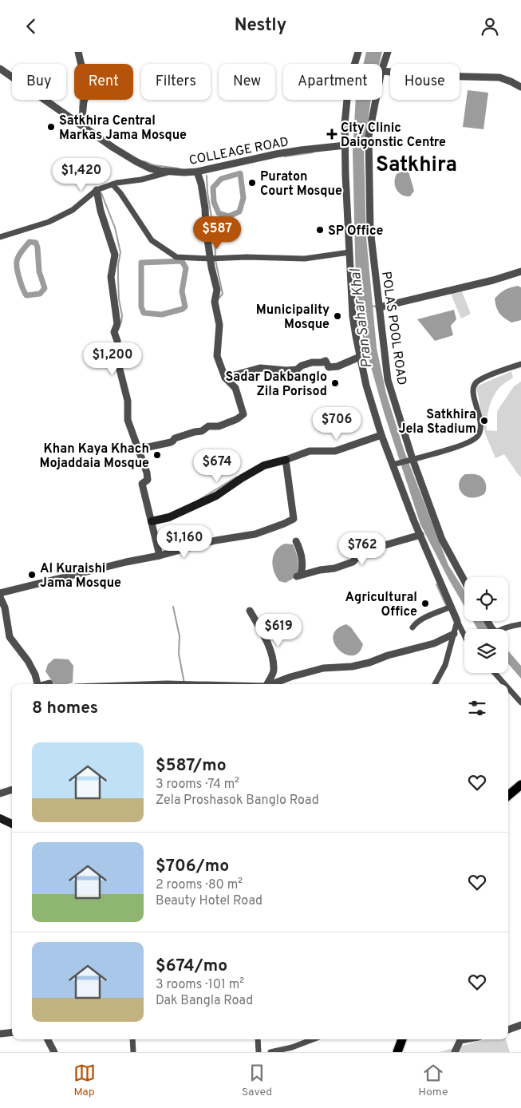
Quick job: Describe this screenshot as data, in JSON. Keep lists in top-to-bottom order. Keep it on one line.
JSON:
{"streets":{"street":["COLLEAGE ROAD","POLAS POOL ROAD"]},"districts":["Satkhira"],"water":["Pran Sahar Khal"],"places":{"other":["Satkhira Central Markas Jama Mosque","Puraton Court Mosque","SP Office","Municipality Mosque","Sadar Dakbanglo Zila Porisod","Satkhira Jela Stadium","Khan Kaya Khach Mojaddaia Mosque","Al Kuraishi Jama Mosque","Agricultural Office"],"health":["City Clinic Daigonstic Centre"]},"page":{"header":"Nestly","chip":["Buy","Rent","Filters","New","Apartment","House"],"price":["$1,420","$587","$1,200","$706","$674","$1,160","$762","$619"],"heading":"8 homes","list":[{"name":"$587/mo","note":"3 rooms · 74 m² · Zela Proshasok Banglo Road"},{"name":"$706/mo","note":"2 rooms · 80 m² · Beauty Hotel Road"},{"name":"$674/mo","note":"3 rooms · 101 m² · Dak Bangla Road"}],"tabs":["Map","Saved","Home"]}}
